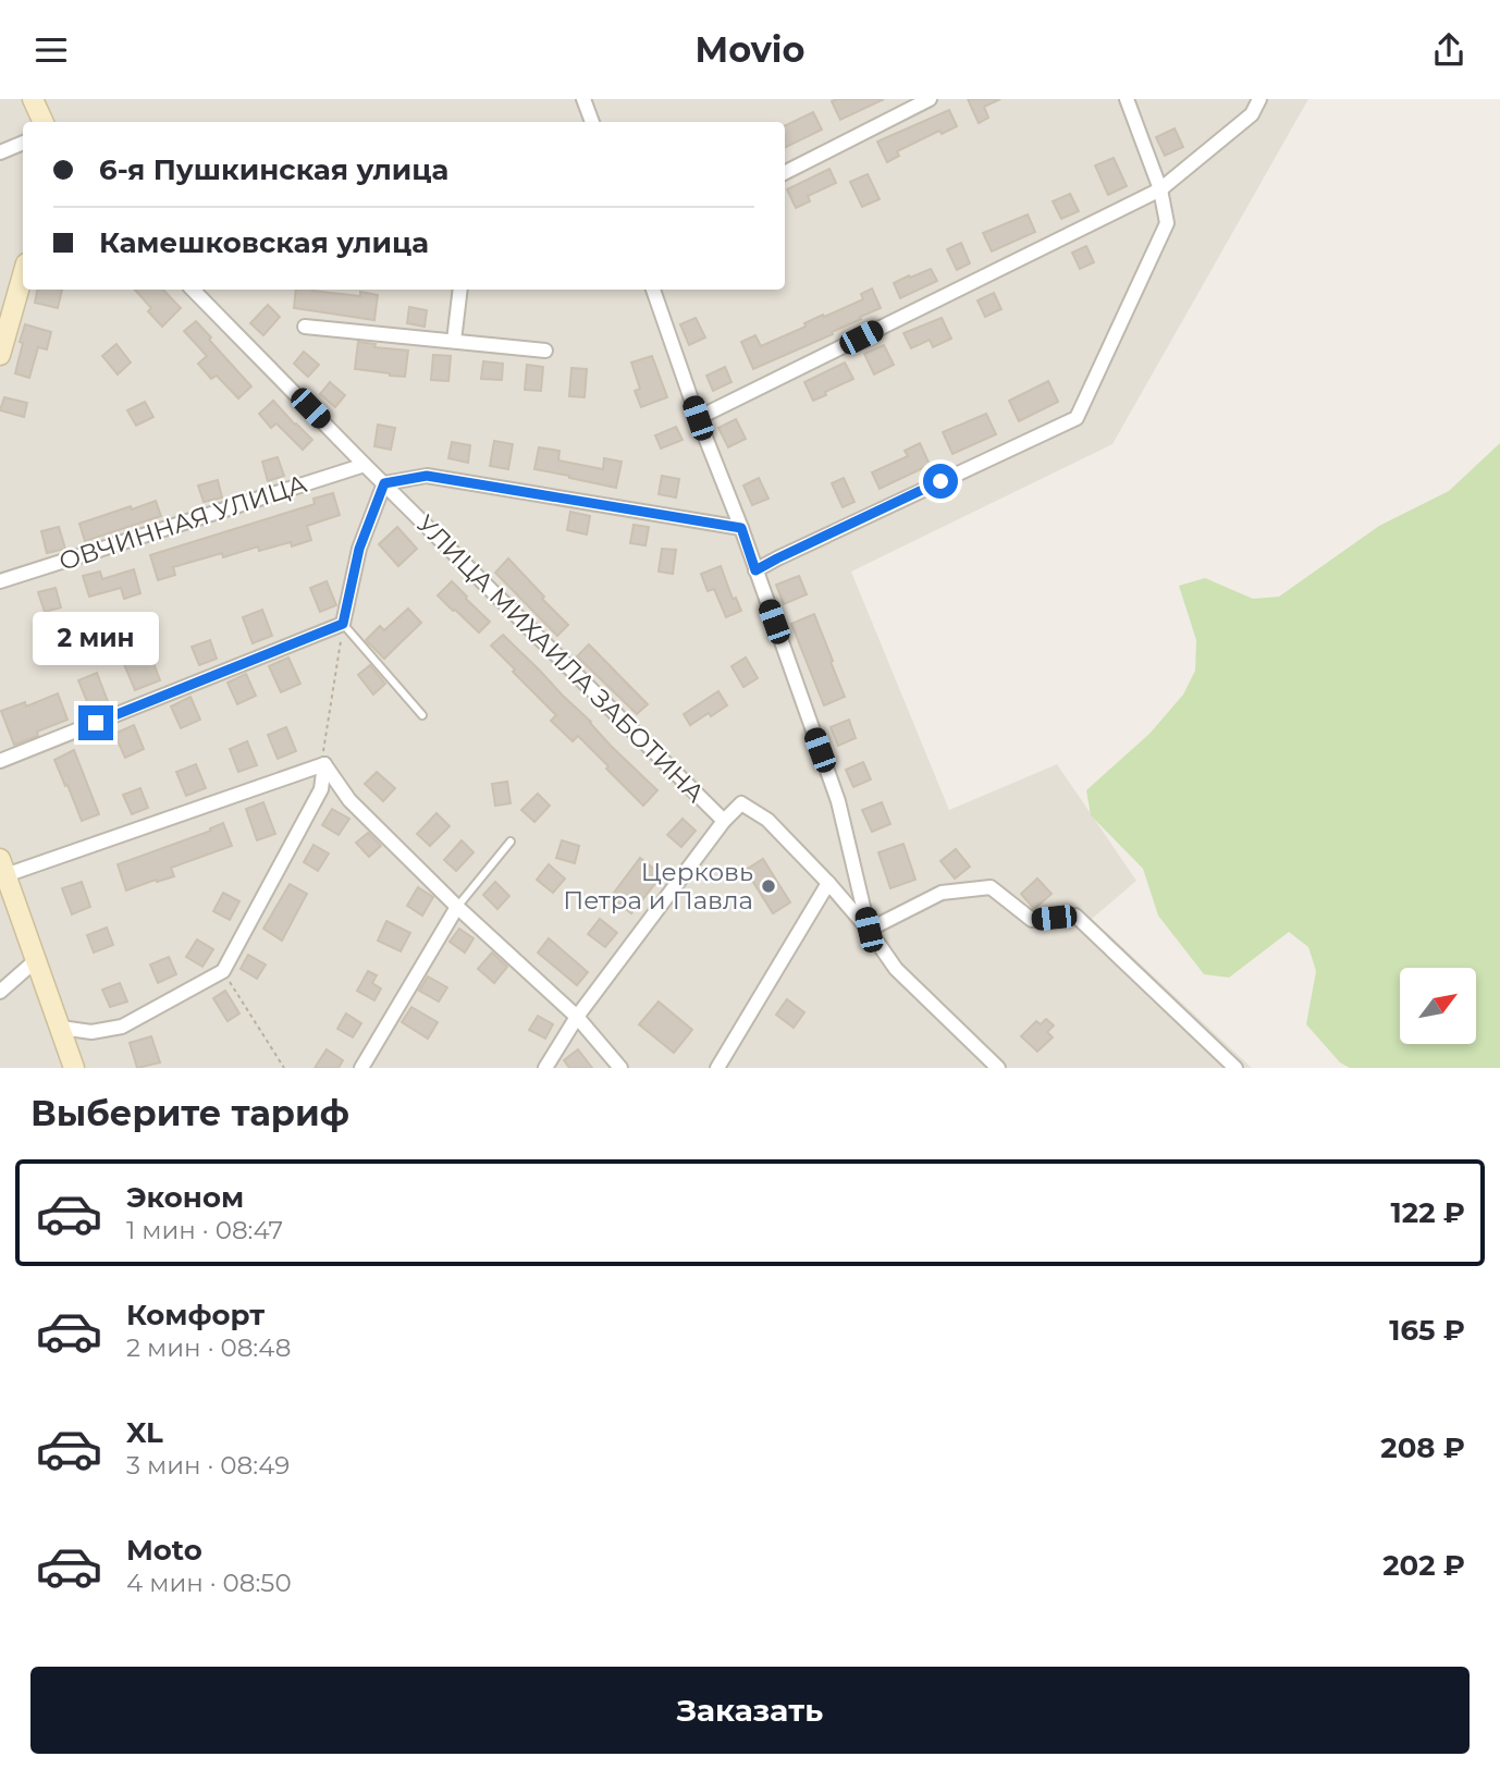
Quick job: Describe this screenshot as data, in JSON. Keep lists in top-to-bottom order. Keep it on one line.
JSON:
{"streets":{"street":["ОВЧИННАЯ УЛИЦА","УЛИЦА МИХАИЛА ЗАБОТИНА"]},"crossings":[["ОВЧИННАЯ УЛИЦА","УЛИЦА МИХАИЛА ЗАБОТИНА"]],"places":["Церковь Петра и Павла"],"north":"top right","page":{"header":"Movio","banner":["6-я Пушкинская улица","Камешковская улица"],"bubble":"2 мин","heading":"Выберите тариф","list":[{"name":"Эконом","note":"1 мин · 08:47","value":"122 ₽"},{"name":"Комфорт","note":"2 мин · 08:48","value":"165 ₽"},{"name":"XL","note":"3 мин · 08:49","value":"208 ₽"},{"name":"Moto","note":"4 мин · 08:50","value":"202 ₽"}],"buttons":"Заказать"}}
